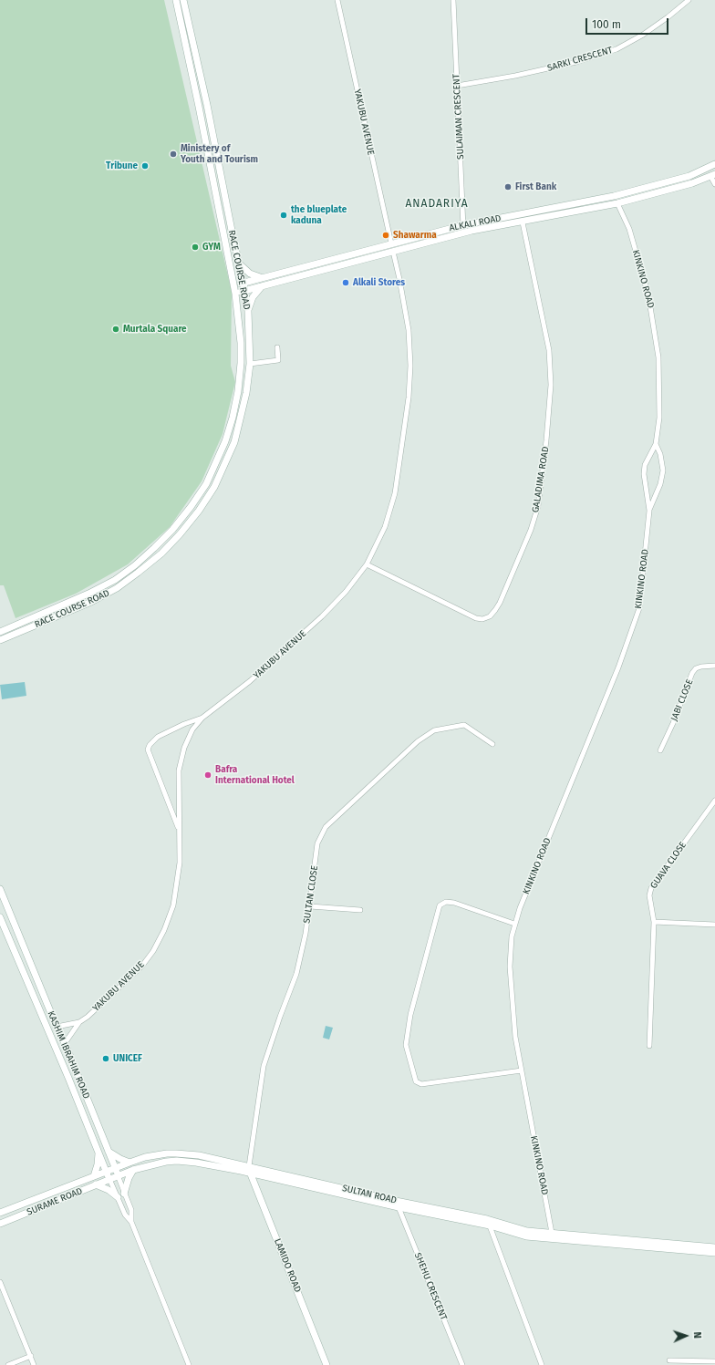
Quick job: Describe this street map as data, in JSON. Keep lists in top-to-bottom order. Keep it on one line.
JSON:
{"streets":{"main road":["ALKALI ROAD","RACE COURSE ROAD","KASHIM IBRAHIM ROAD","SULTAN ROAD","SURAME ROAD","LAMIDO ROAD"],"street":["SARKI CRESCENT","SULAIMAN CRESCENT","YAKUBU AVENUE","KINKINO ROAD","GALADIMA ROAD","JABI CLOSE","GUAVA CLOSE","SULTAN CLOSE","SHEHU CRESCENT"]},"crossings":[["SARKI CRESCENT","SULAIMAN CRESCENT"],["SULAIMAN CRESCENT","ALKALI ROAD"],["YAKUBU AVENUE","ALKALI ROAD"],["YAKUBU AVENUE","GALADIMA ROAD"],["YAKUBU AVENUE","KASHIM IBRAHIM ROAD"],["ALKALI ROAD","RACE COURSE ROAD"],["ALKALI ROAD","KINKINO ROAD"],["ALKALI ROAD","GALADIMA ROAD"],["KINKINO ROAD","SULTAN ROAD"],["SULTAN CLOSE","SULTAN ROAD"],["SULTAN CLOSE","LAMIDO ROAD"],["KASHIM IBRAHIM ROAD","SULTAN ROAD"],["KASHIM IBRAHIM ROAD","SURAME ROAD"],["SULTAN ROAD","SURAME ROAD"],["SULTAN ROAD","LAMIDO ROAD"],["SULTAN ROAD","SHEHU CRESCENT"]],"districts":["ANADARIYA"],"places":["Ministery of Youth and Tourism","Tribune","First Bank","the blueplate kaduna","Shawarma","GYM","Alkali Stores","Murtala Square","Bafra International Hotel","UNICEF"],"scale_bar":"100 m","north":"right"}
